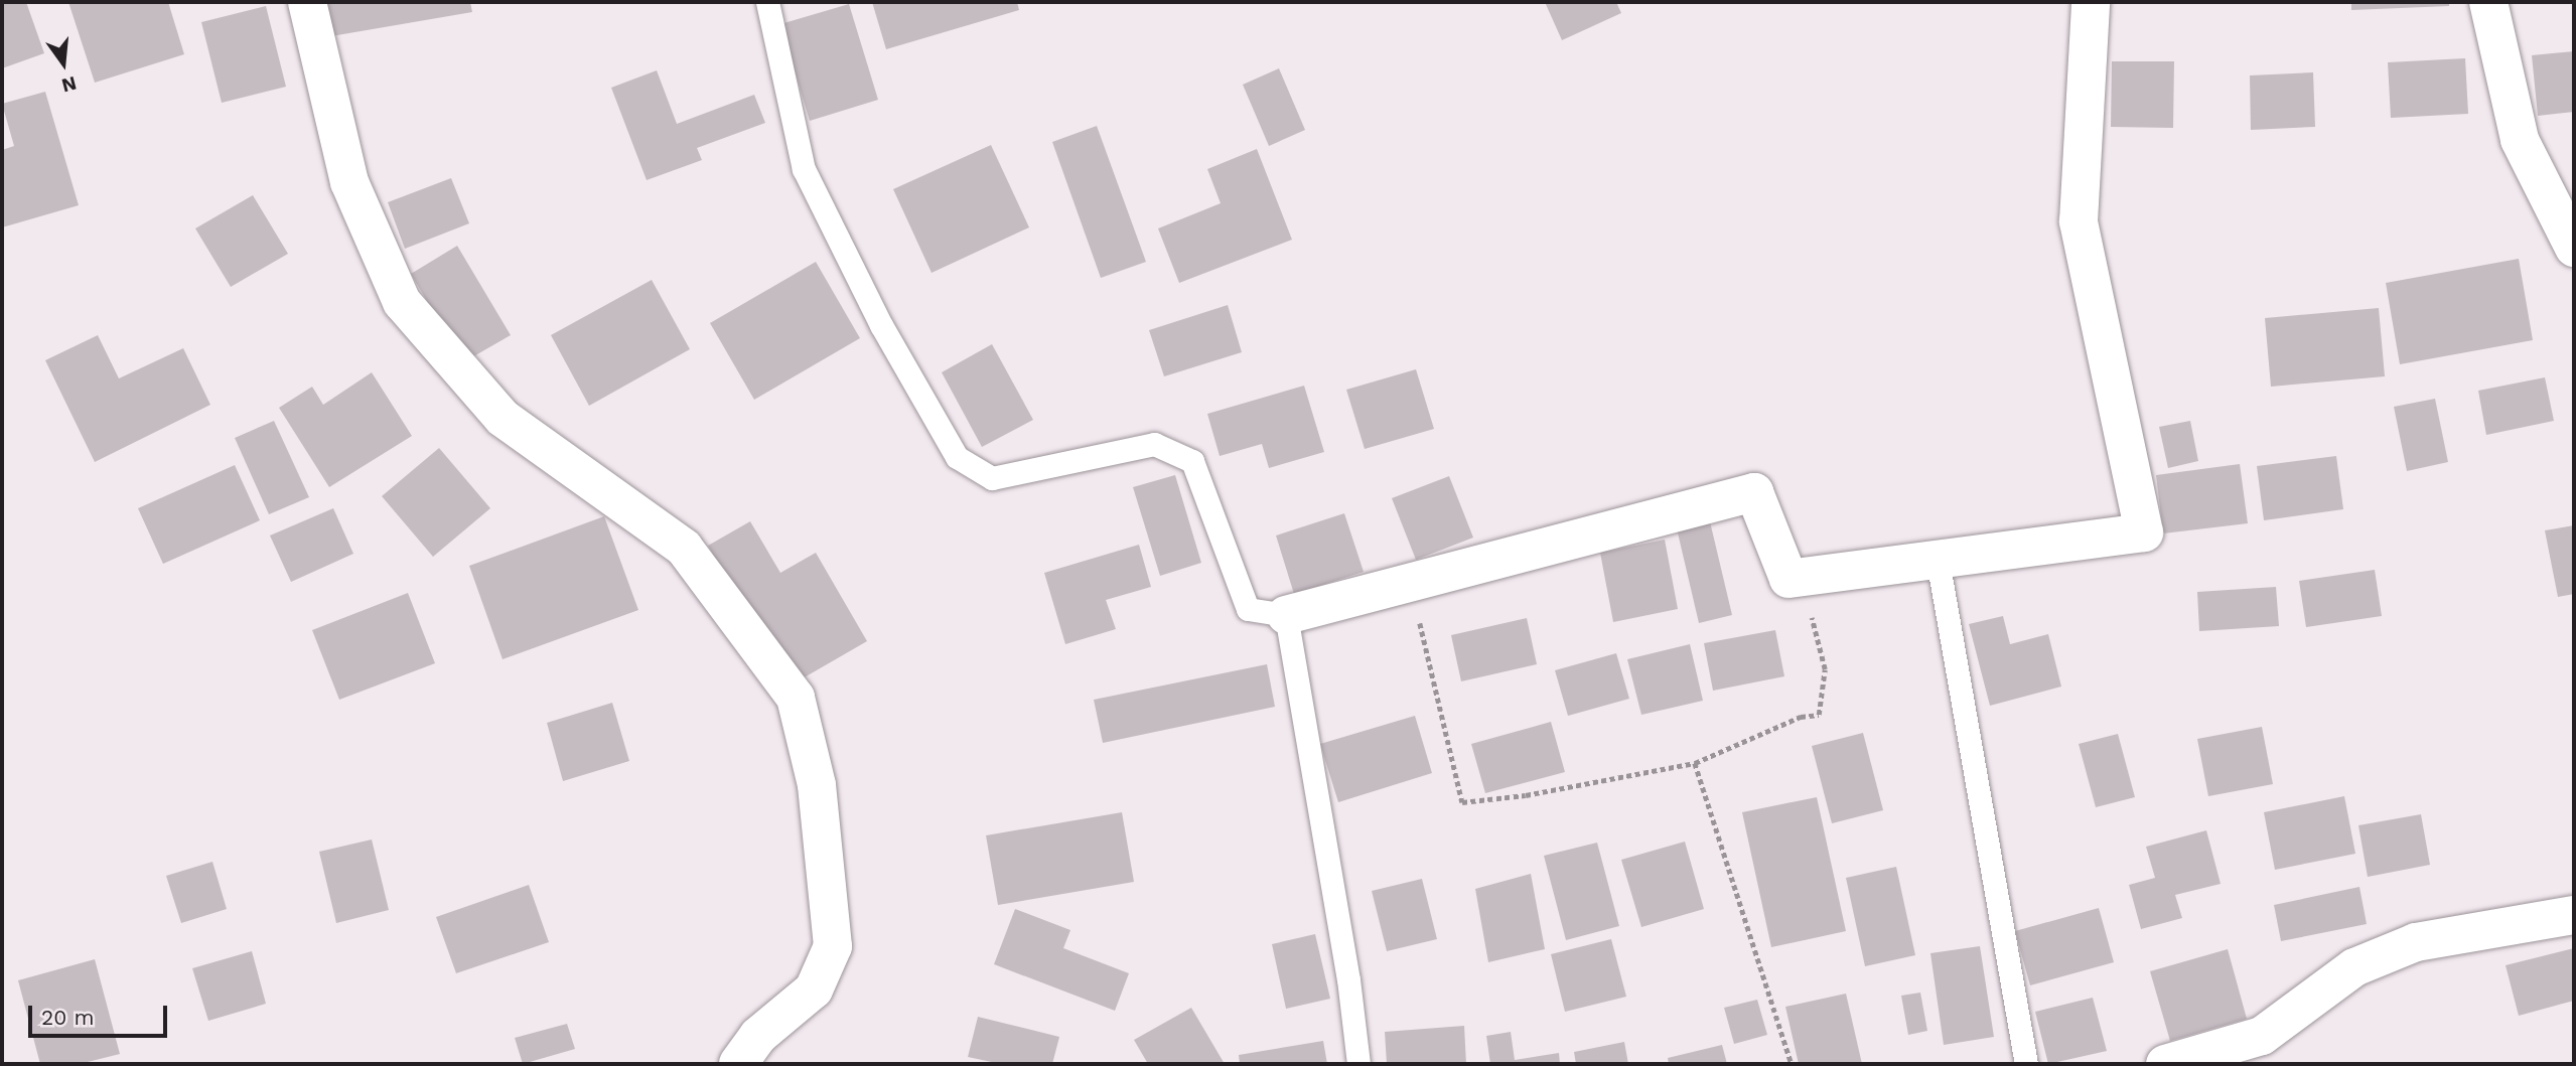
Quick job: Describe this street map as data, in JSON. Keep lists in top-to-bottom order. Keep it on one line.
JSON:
{"scale_bar":"20 m","north":"bottom"}
